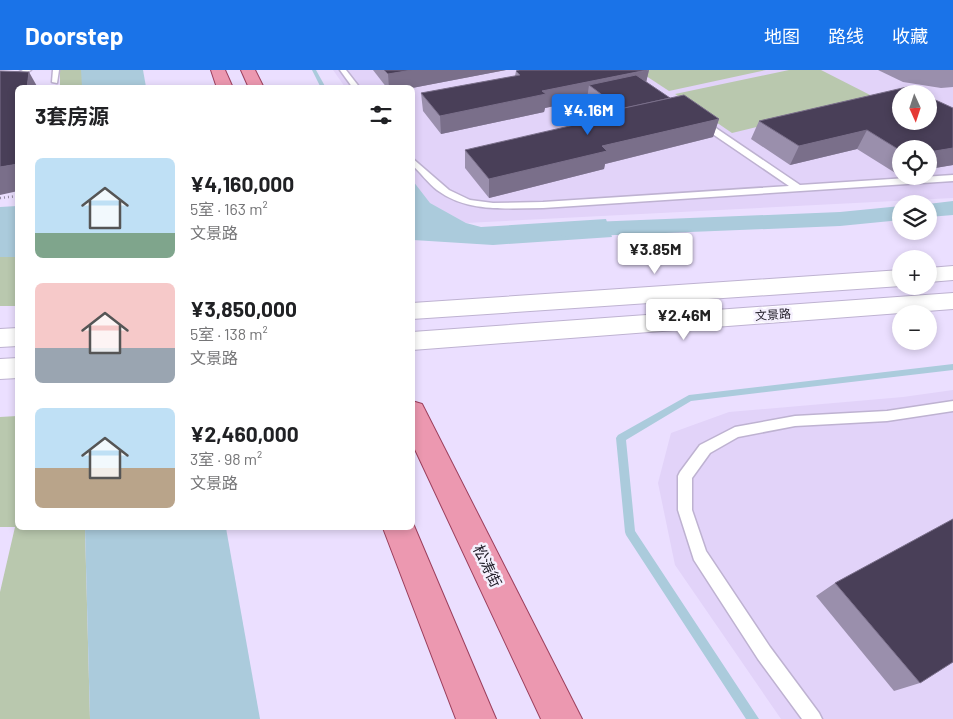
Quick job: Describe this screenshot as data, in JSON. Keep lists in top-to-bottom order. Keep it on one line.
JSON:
{"streets":{"main road":["文景路","松涛街"]},"north":"bottom","page":{"header":"Doorstep","nav":["地图","路线","收藏"],"map_buttons":["+","−"],"heading":"3套房源","price":["¥4.16M","¥3.85M","¥2.46M"],"list":[{"name":"¥4,160,000","note":"5室 · 163 m² · 文景路"},{"name":"¥3,850,000","note":"5室 · 138 m² · 文景路"},{"name":"¥2,460,000","note":"3室 · 98 m² · 文景路"}]}}
